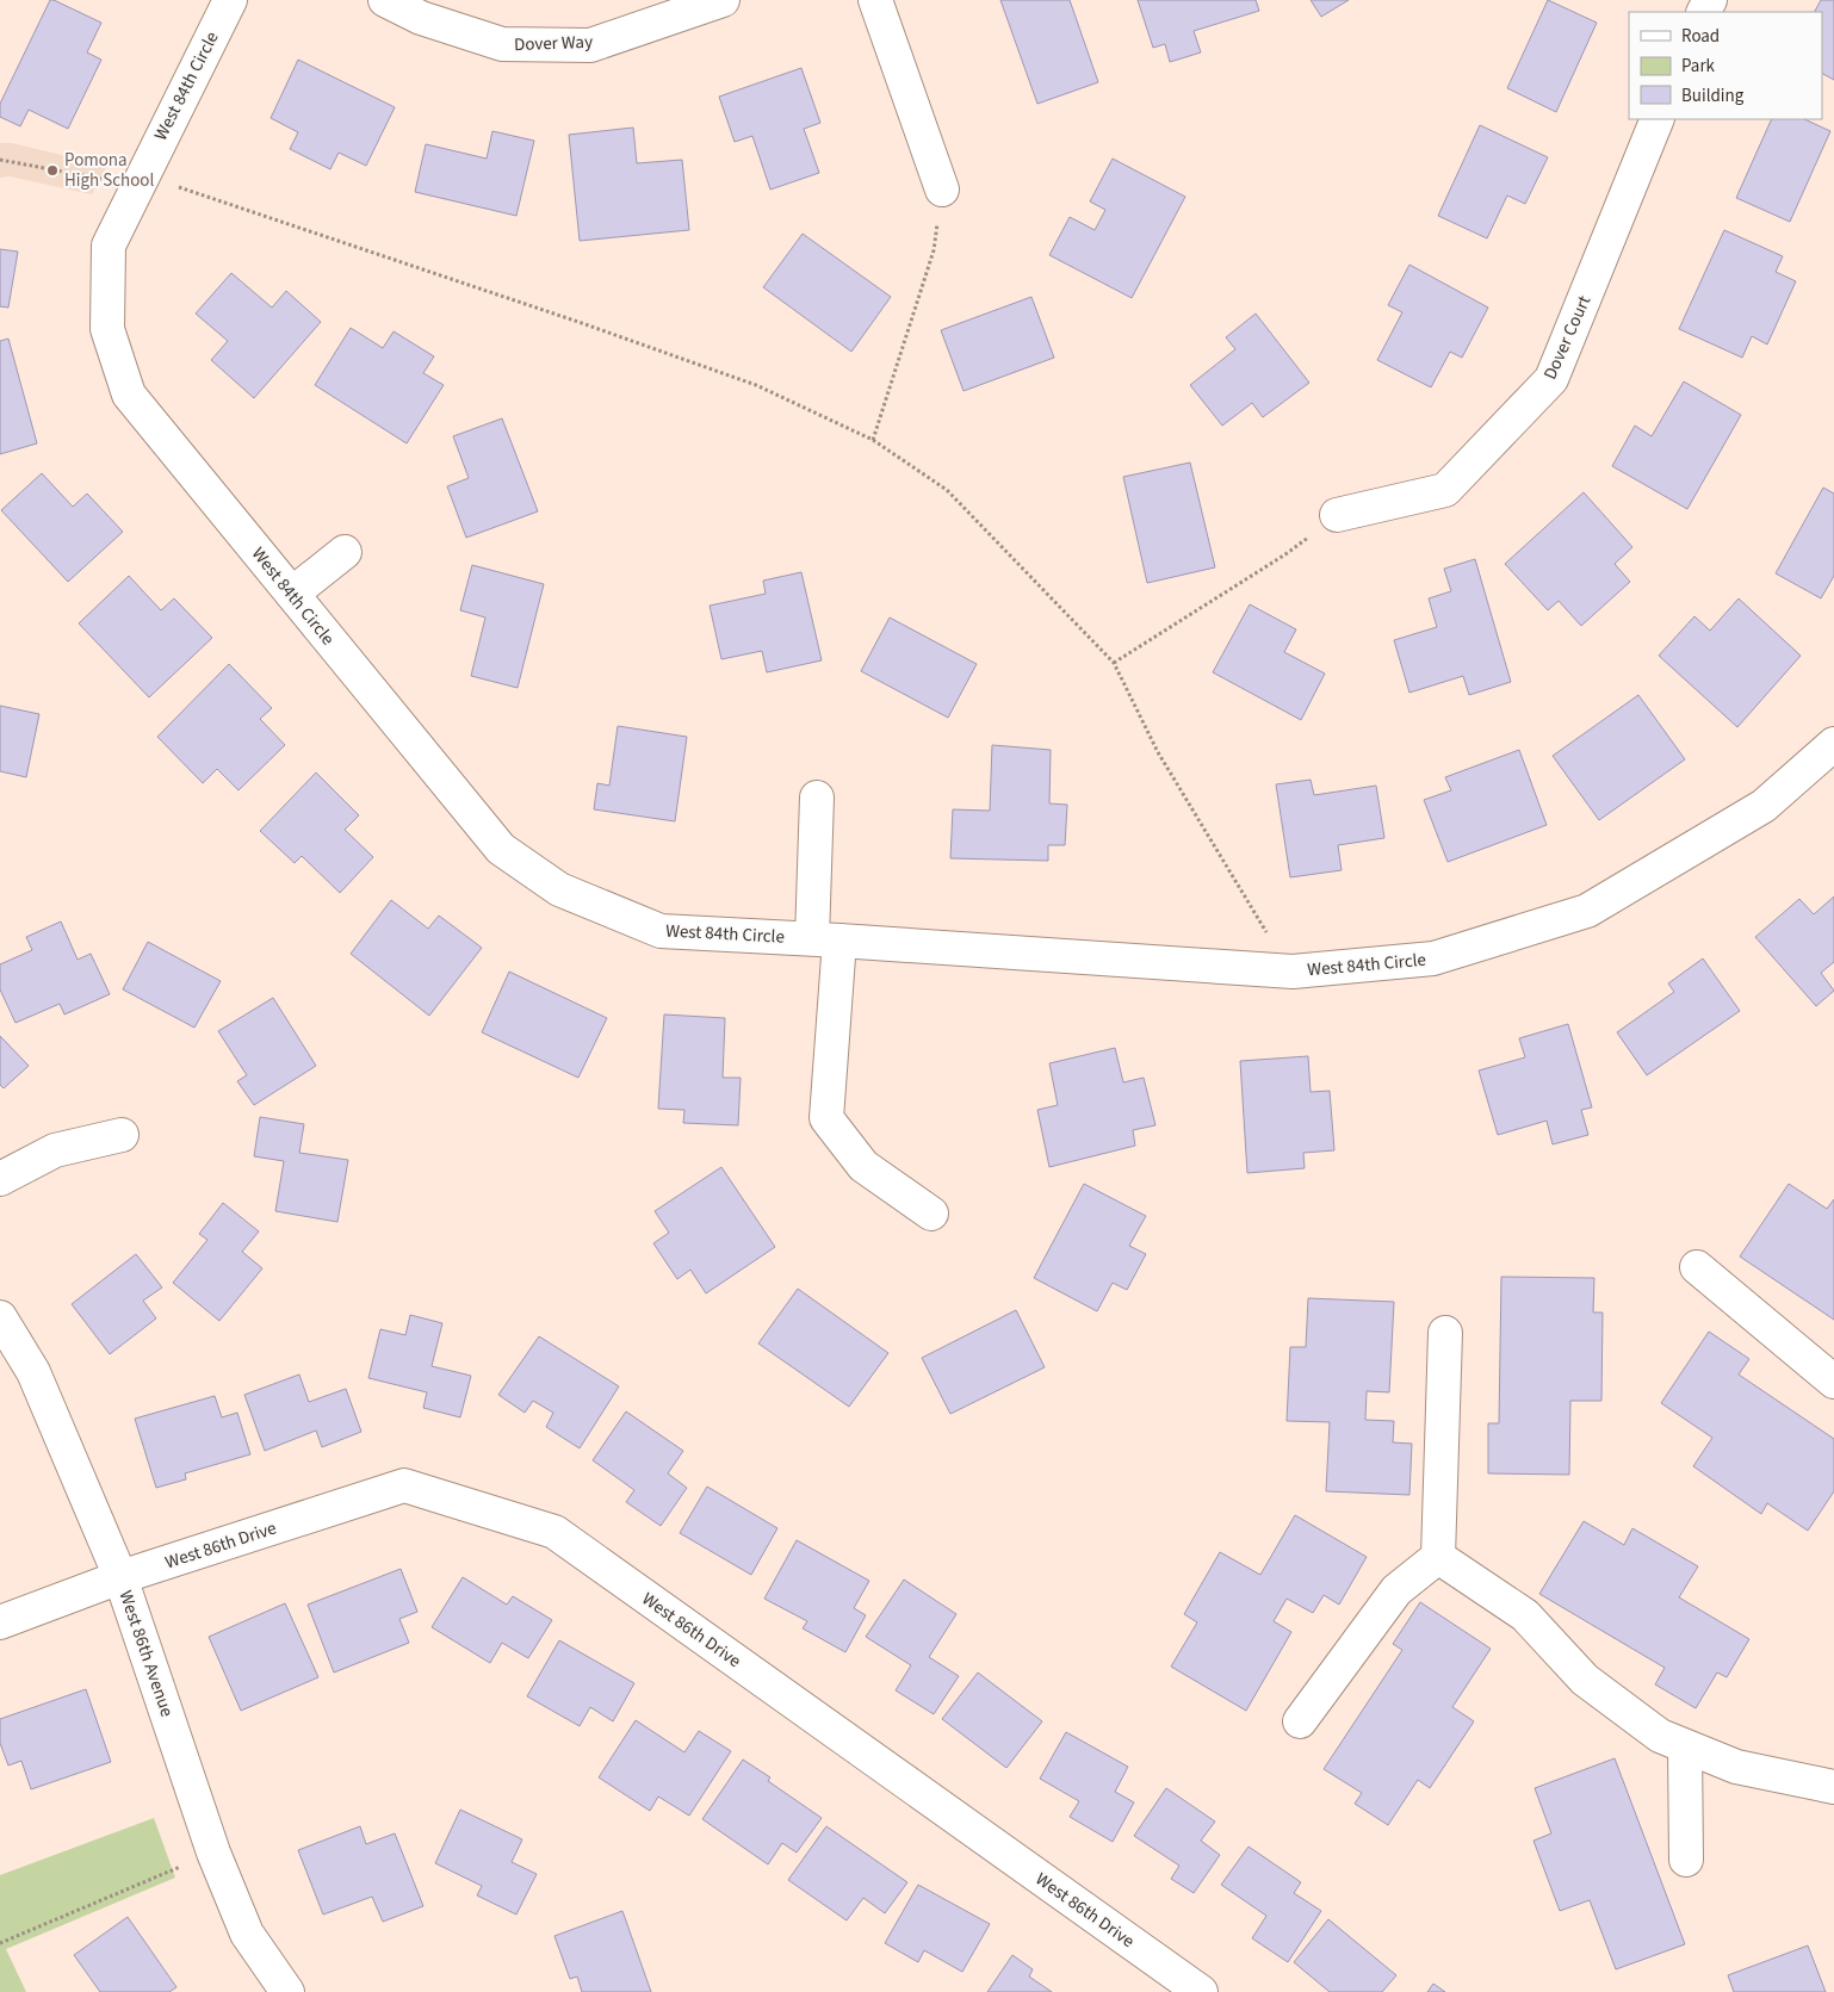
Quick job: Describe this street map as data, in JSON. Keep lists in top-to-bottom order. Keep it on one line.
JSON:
{"streets":{"street":["Dover Way","West 84th Circle","Dover Court","West 86th Drive","West 86th Avenue"]},"crossings":[["West 86th Drive","West 86th Avenue"]],"places":["Pomona High School"],"legend":["Road","Park","Building"]}
